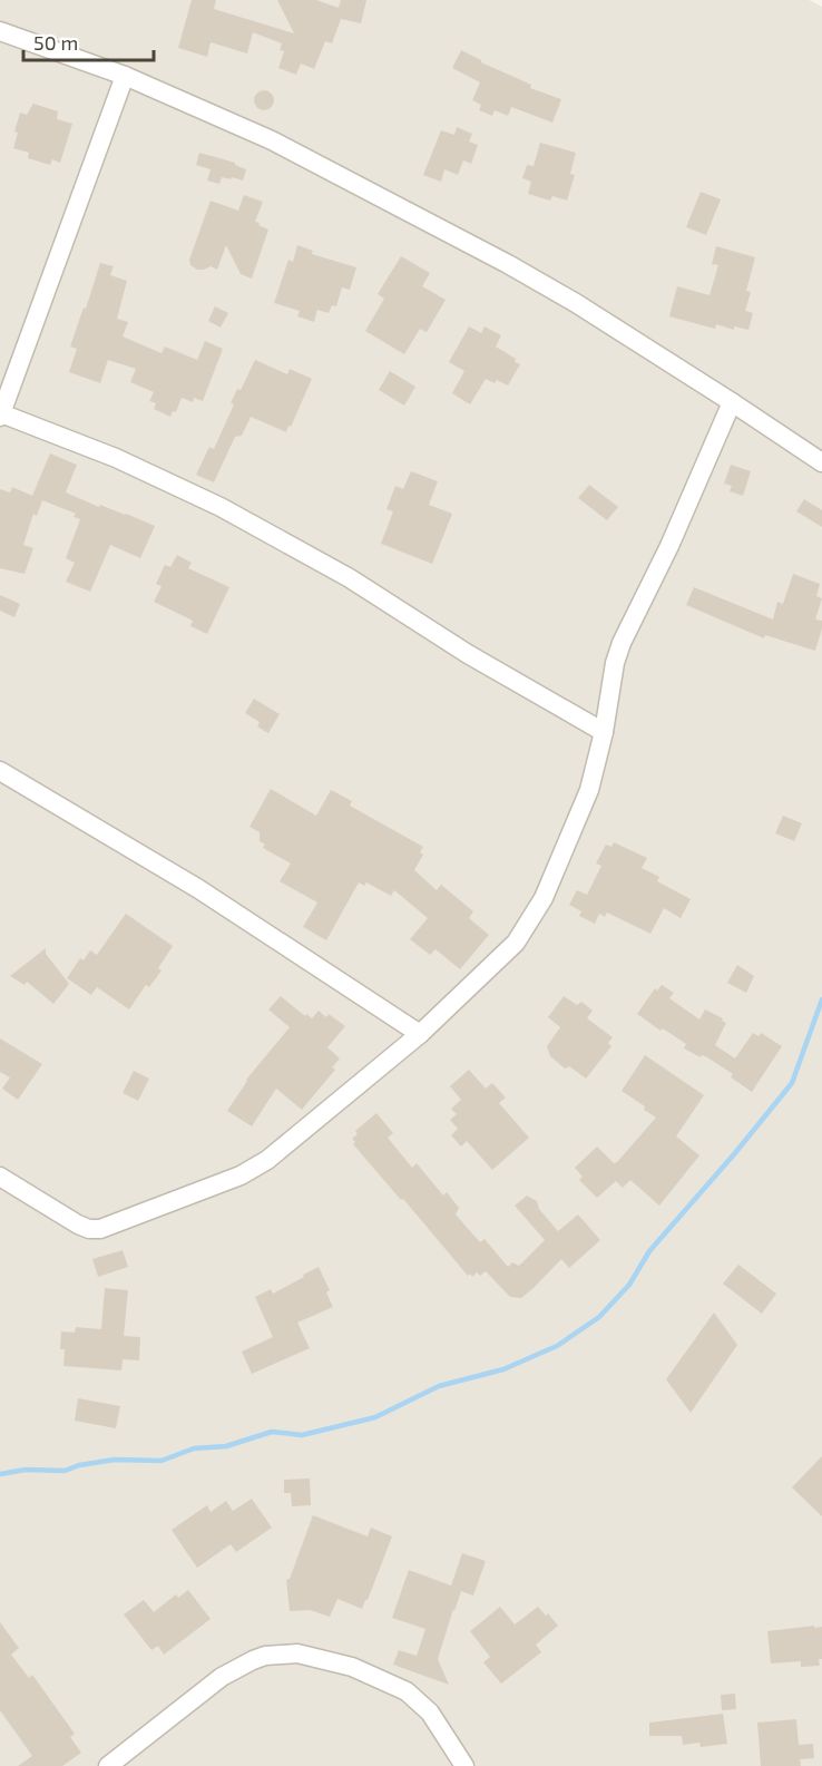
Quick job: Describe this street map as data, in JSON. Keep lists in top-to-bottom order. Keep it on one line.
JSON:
{"scale_bar":"50 m"}
